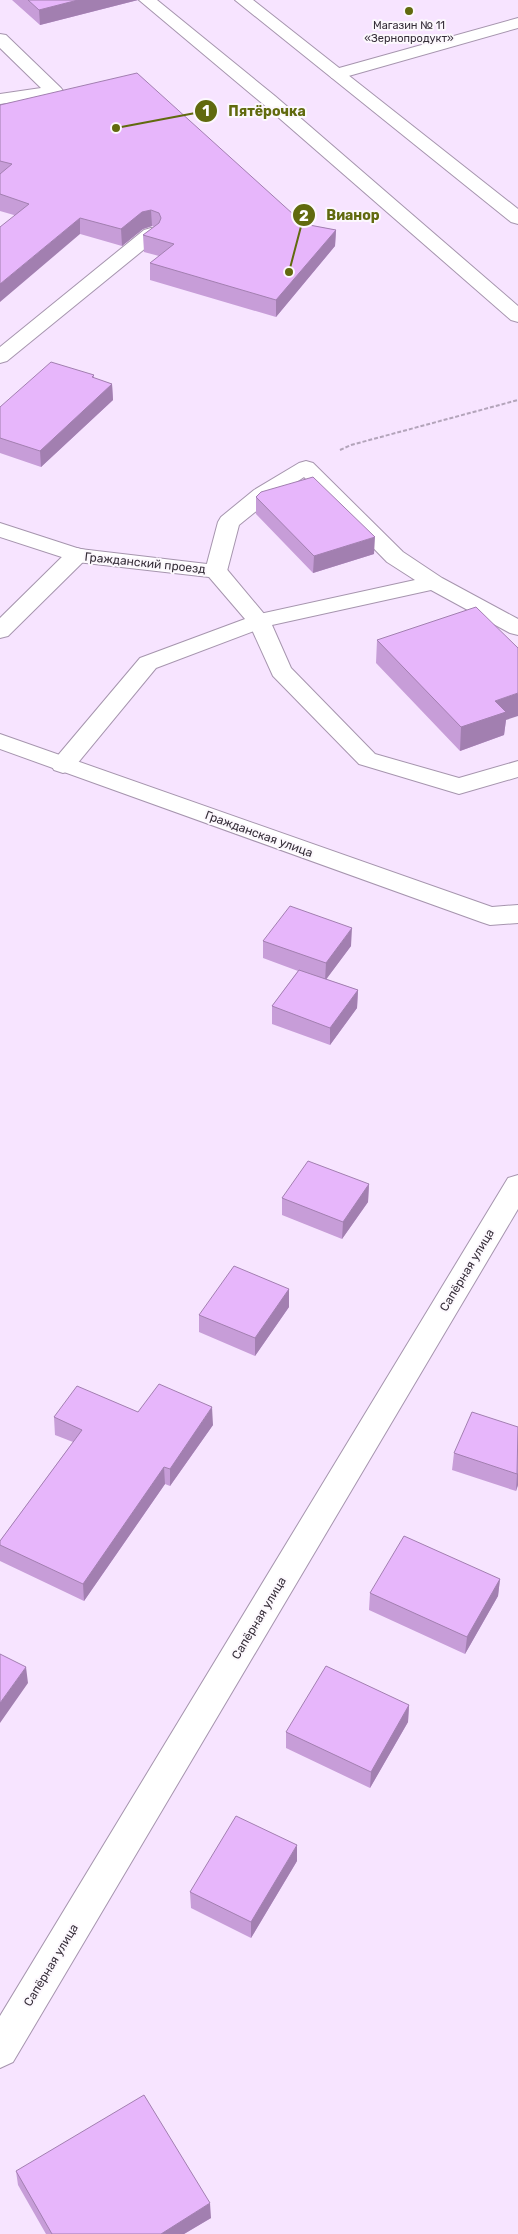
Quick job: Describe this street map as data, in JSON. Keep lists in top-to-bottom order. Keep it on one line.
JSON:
{"streets":{"street":["Гражданский проезд","Гражданская улица","Сапёрная улица"]},"places":["Магазин № 11 «Зернопродукт»","Пятёрочка","Вианор"]}
